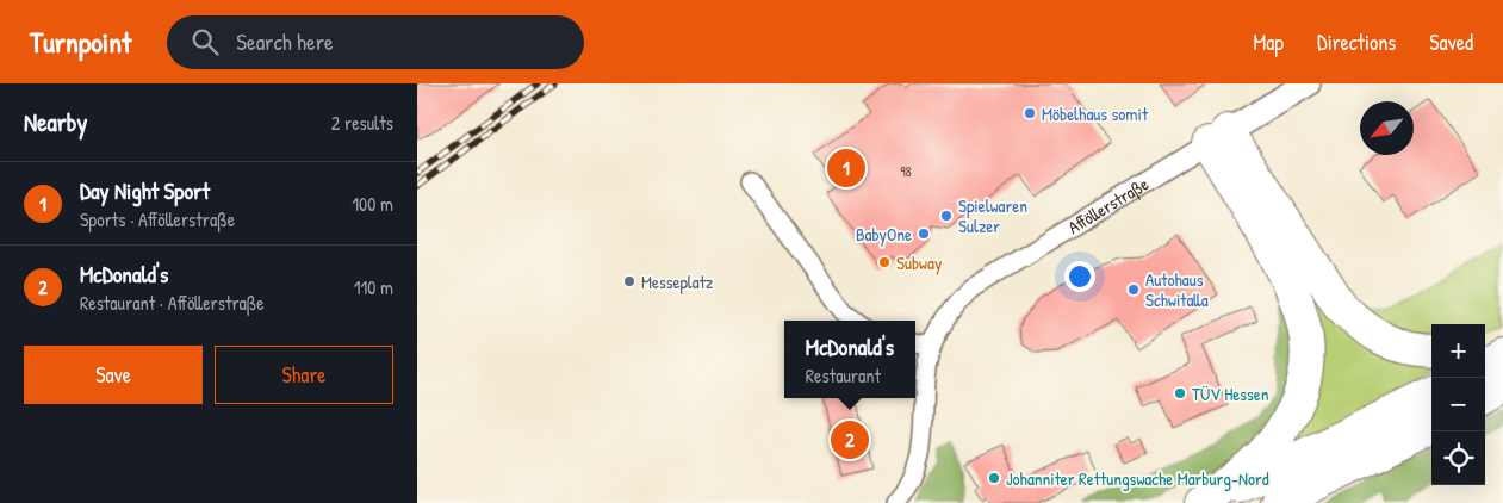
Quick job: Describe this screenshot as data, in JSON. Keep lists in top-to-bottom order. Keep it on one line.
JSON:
{"streets":{"main road":["Afföllerstraße"]},"places":["Möbelhaus somit","Spielwaren Sulzer","BabyOne","Subway","Messeplatz","Autohaus Schwitalla","TÜV Hessen","Johanniter Rettungswache Marburg-Nord"],"house_numbers":["98"],"north":"bottom left","page":{"header":"Turnpoint","search":"Search here","nav":["Map","Directions","Saved"],"heading":["Nearby","2 results"],"pins":["1","2"],"list":[{"mark":"1","name":"Day Night Sport","note":"Sports · Afföllerstraße","value":"100 m"},{"mark":"2","name":"McDonald's","note":"Restaurant · Afföllerstraße","value":"110 m"}],"popup":["McDonald's","Restaurant"],"map_buttons":["+","−"],"buttons":["Save","Share"]}}
